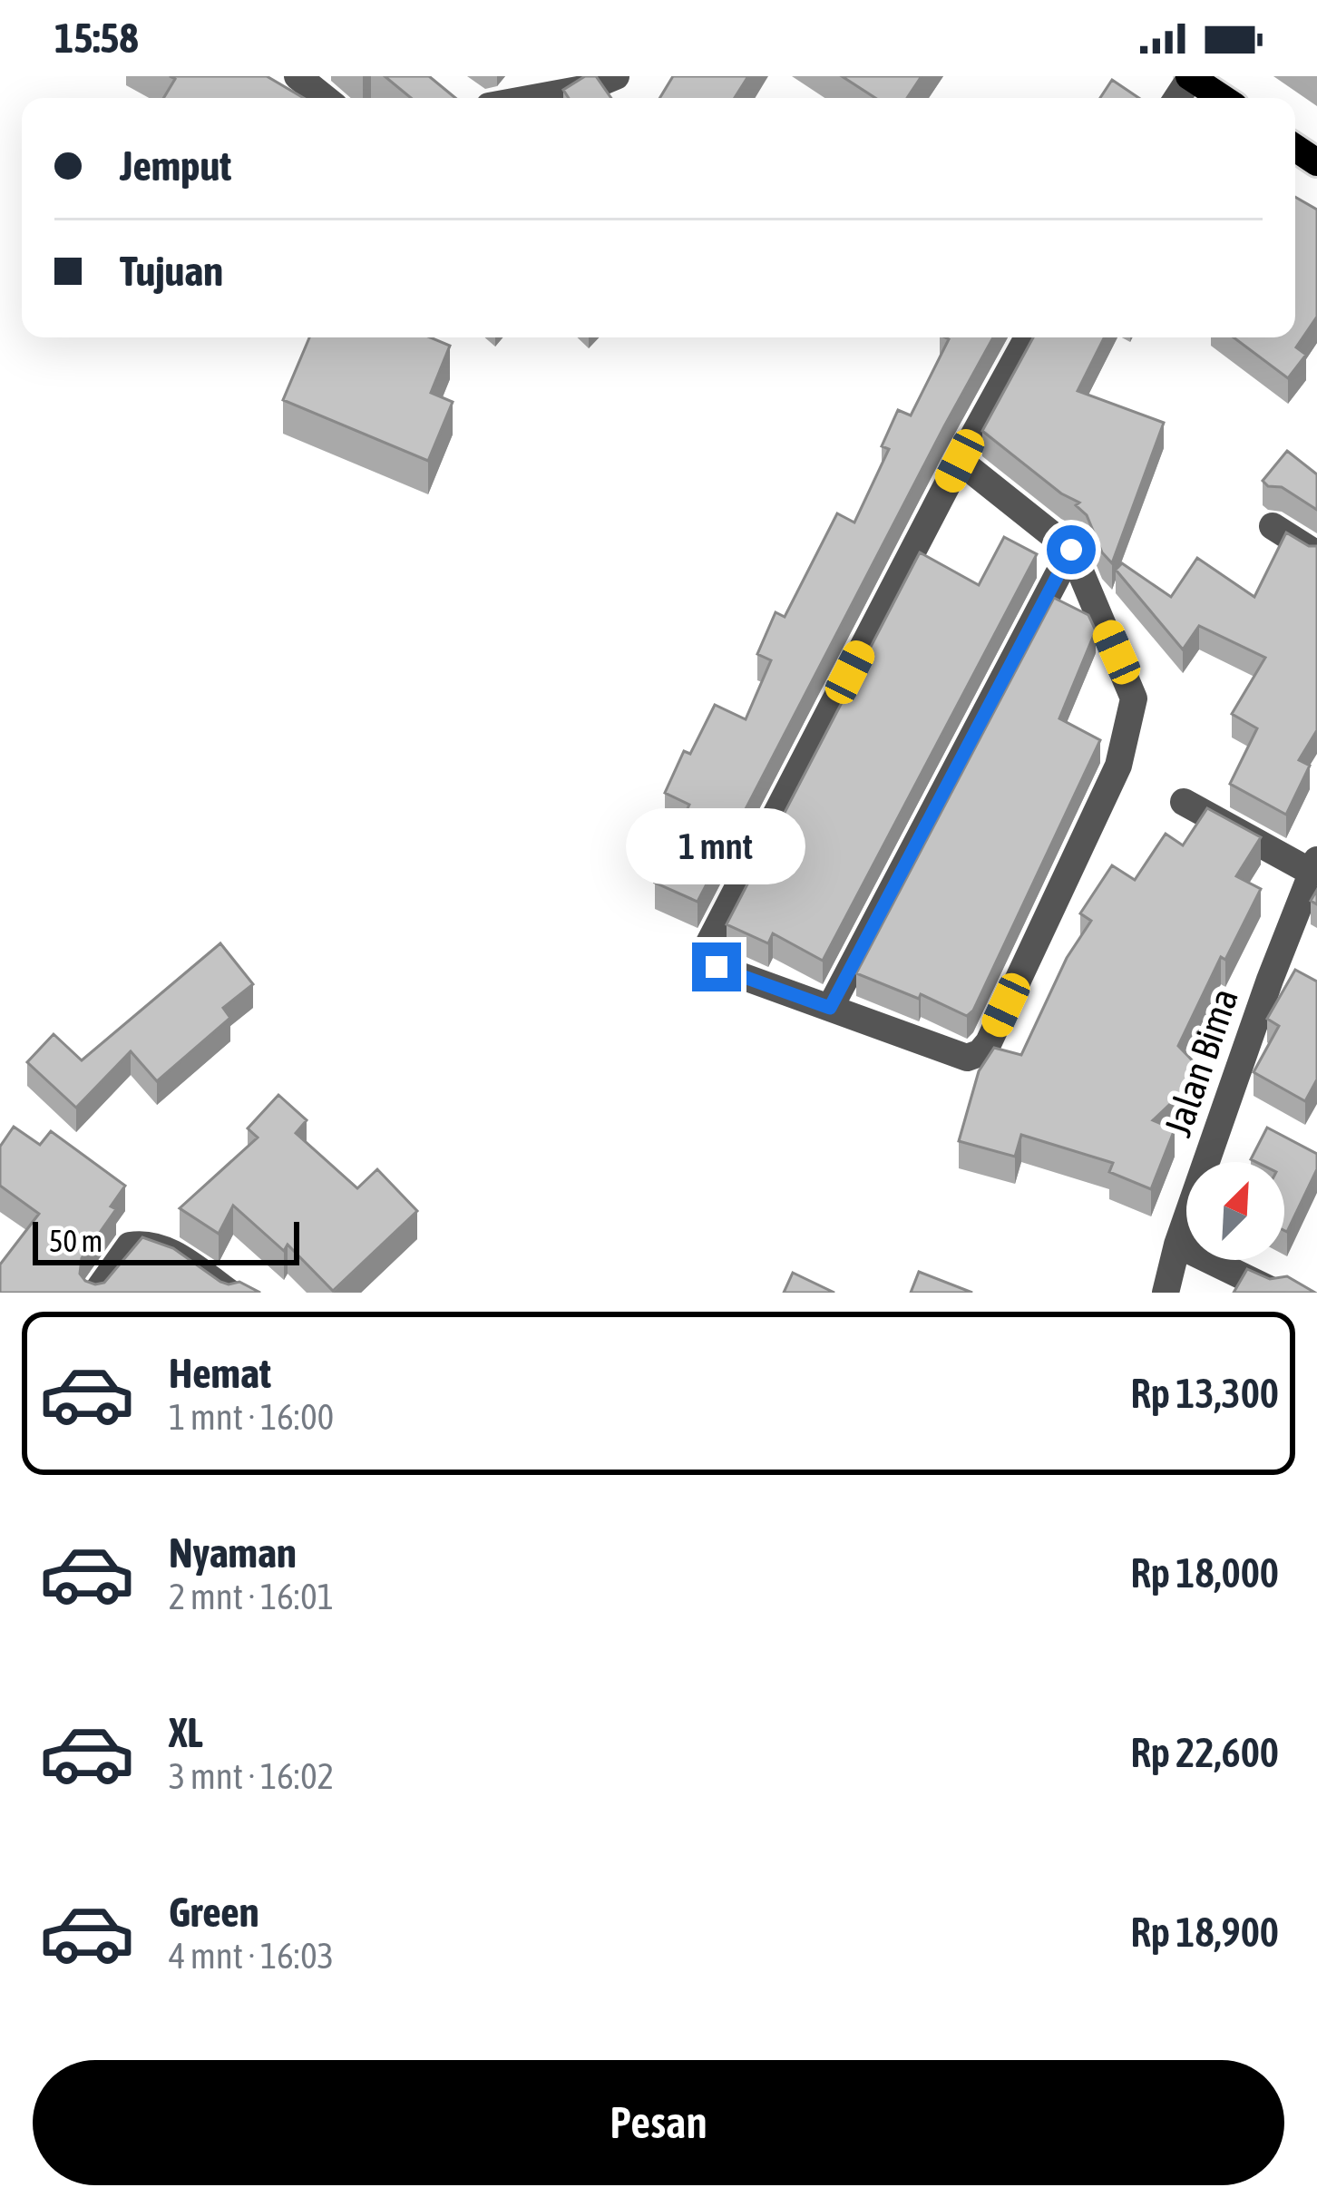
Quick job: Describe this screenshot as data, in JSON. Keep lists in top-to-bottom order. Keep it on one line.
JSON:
{"streets":{"street":["Jalan Bima"]},"scale_bar":"50 m","north":"top right","page":{"status":"15:58","banner":["Jemput","Tujuan"],"bubble":"1 mnt","scale":"50 m","list":[{"name":"Hemat","note":"1 mnt · 16:00","value":"Rp 13,300"},{"name":"Nyaman","note":"2 mnt · 16:01","value":"Rp 18,000"},{"name":"XL","note":"3 mnt · 16:02","value":"Rp 22,600"},{"name":"Green","note":"4 mnt · 16:03","value":"Rp 18,900"}],"buttons":"Pesan"}}
